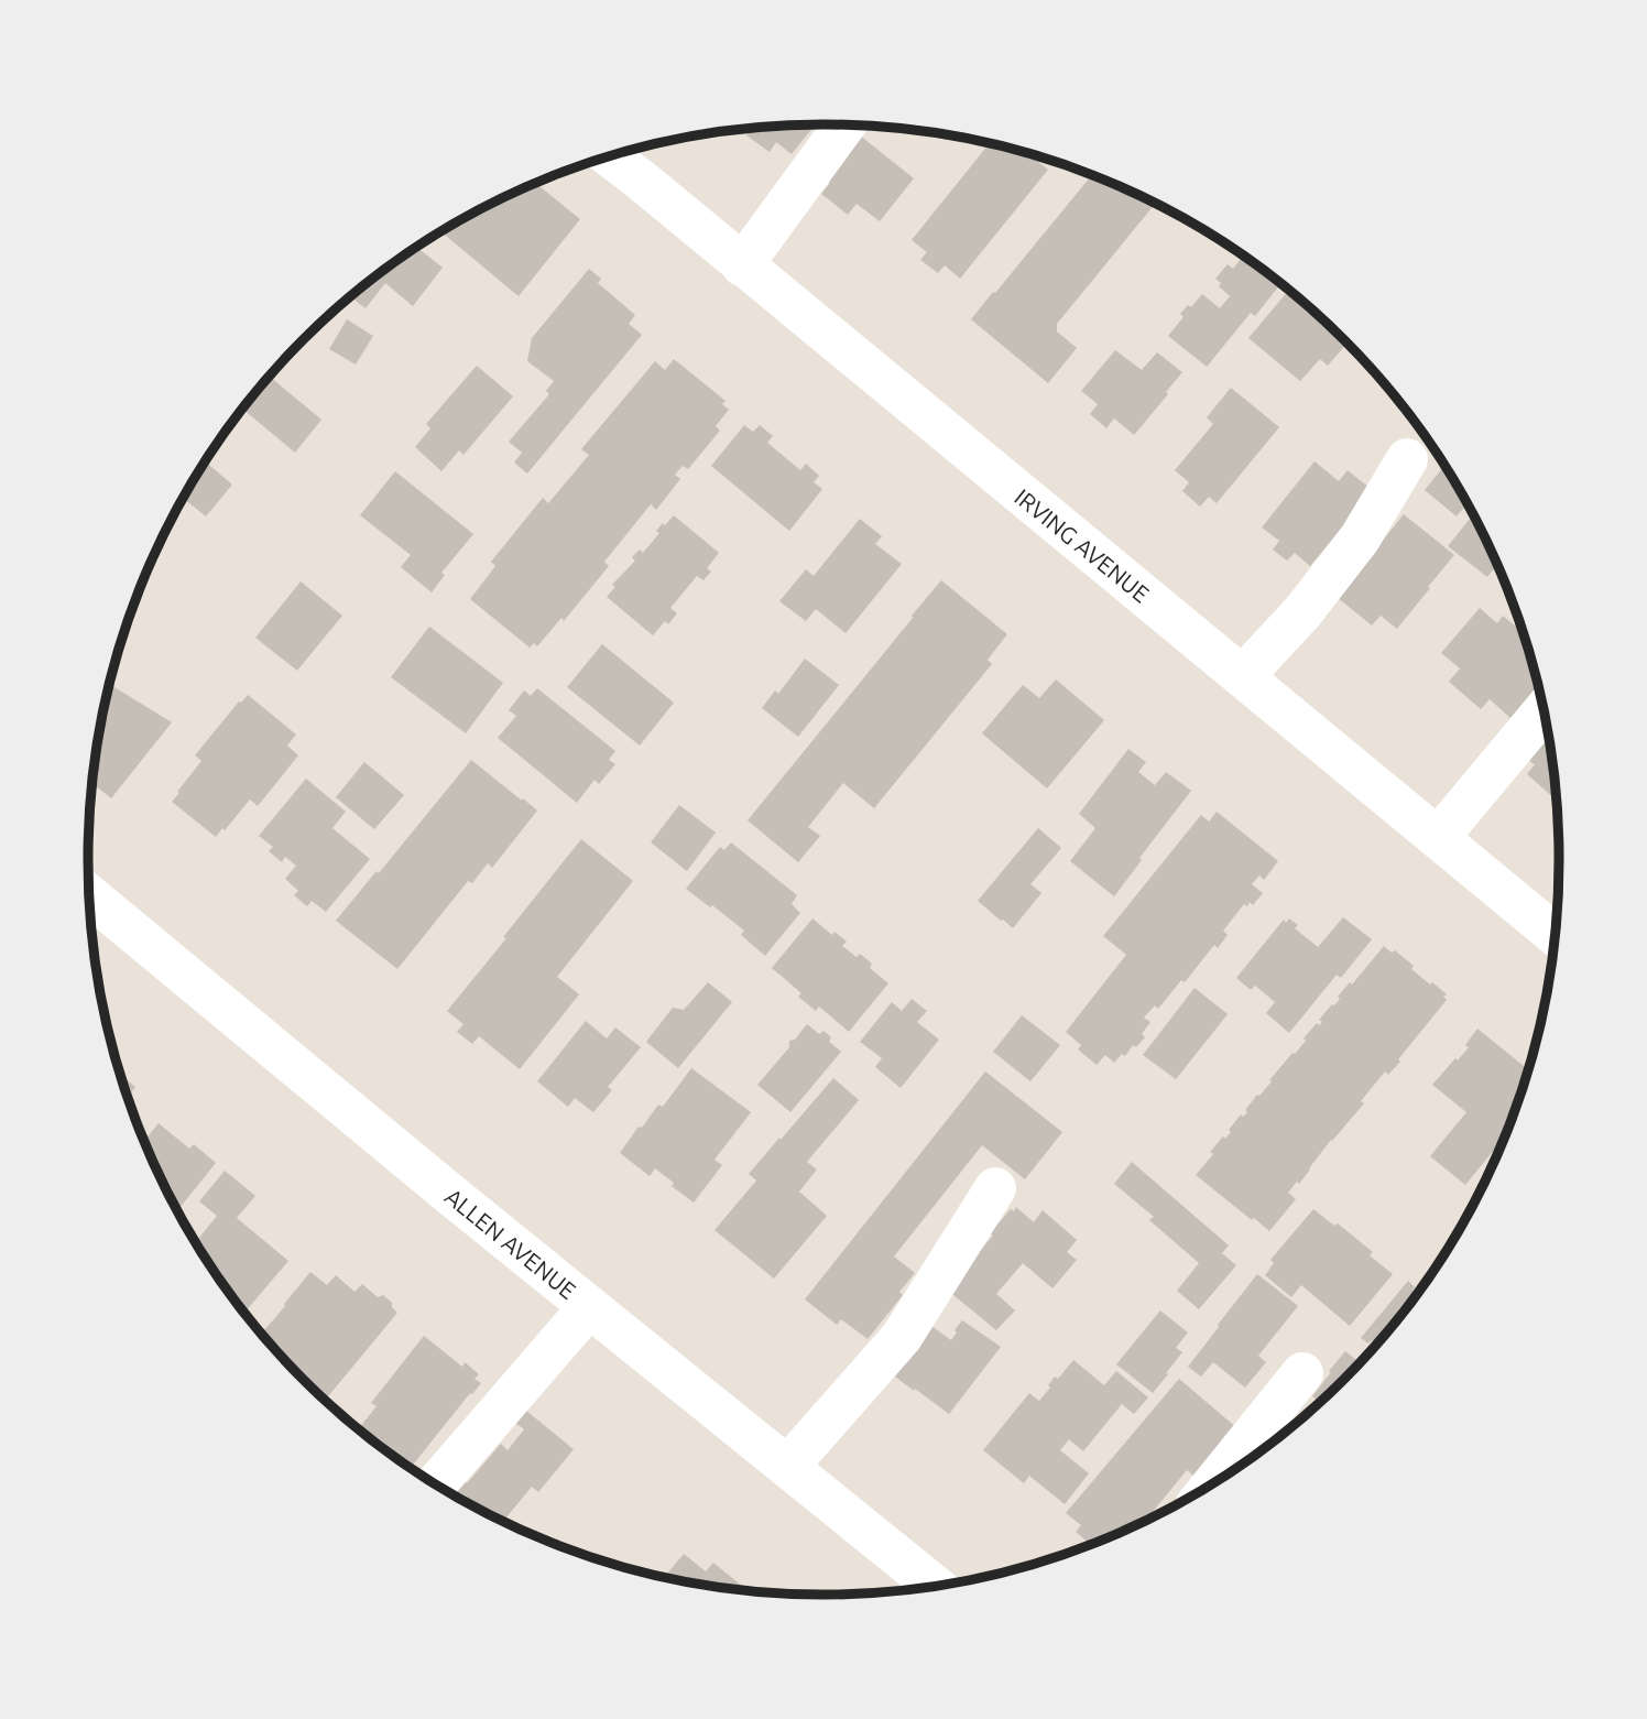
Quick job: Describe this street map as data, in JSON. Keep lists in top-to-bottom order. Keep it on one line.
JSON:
{"streets":{"street":["IRVING AVENUE","ALLEN AVENUE"]}}
